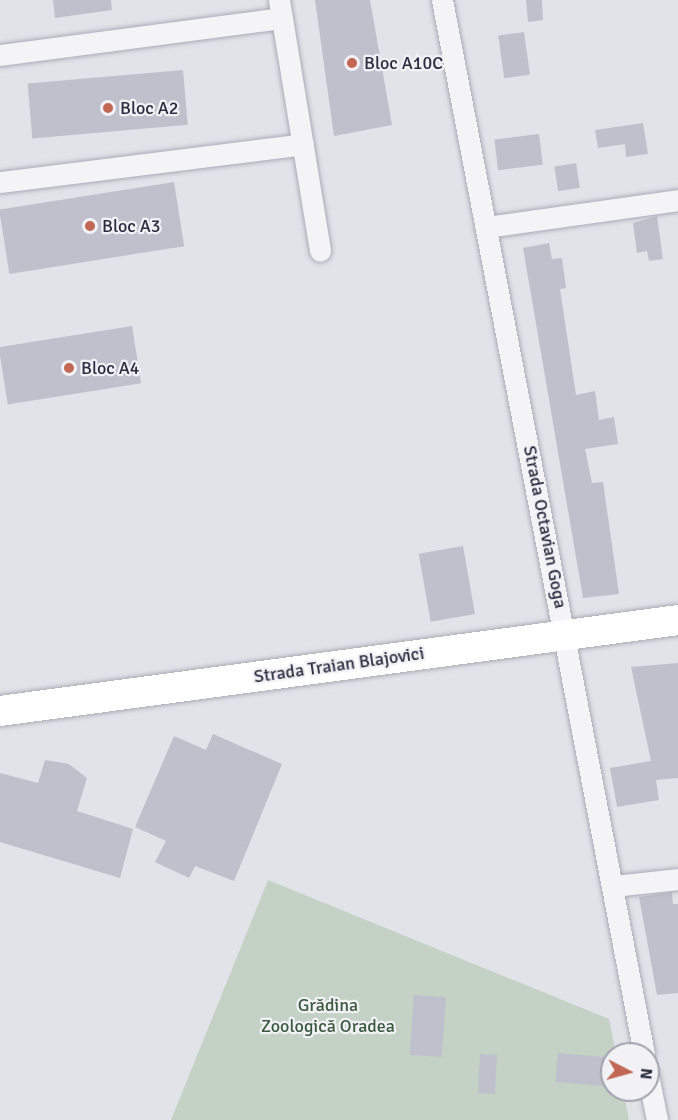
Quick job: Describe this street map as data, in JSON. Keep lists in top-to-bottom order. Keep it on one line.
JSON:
{"streets":{"street":["Strada Octavian Goga","Strada Traian Blajovici"]},"crossings":[["Strada Octavian Goga","Strada Traian Blajovici"]],"parks":["Grădina Zoologică Oradea"],"places":["Bloc A10C","Bloc A2","Bloc A3","Bloc A4"],"north":"right"}
